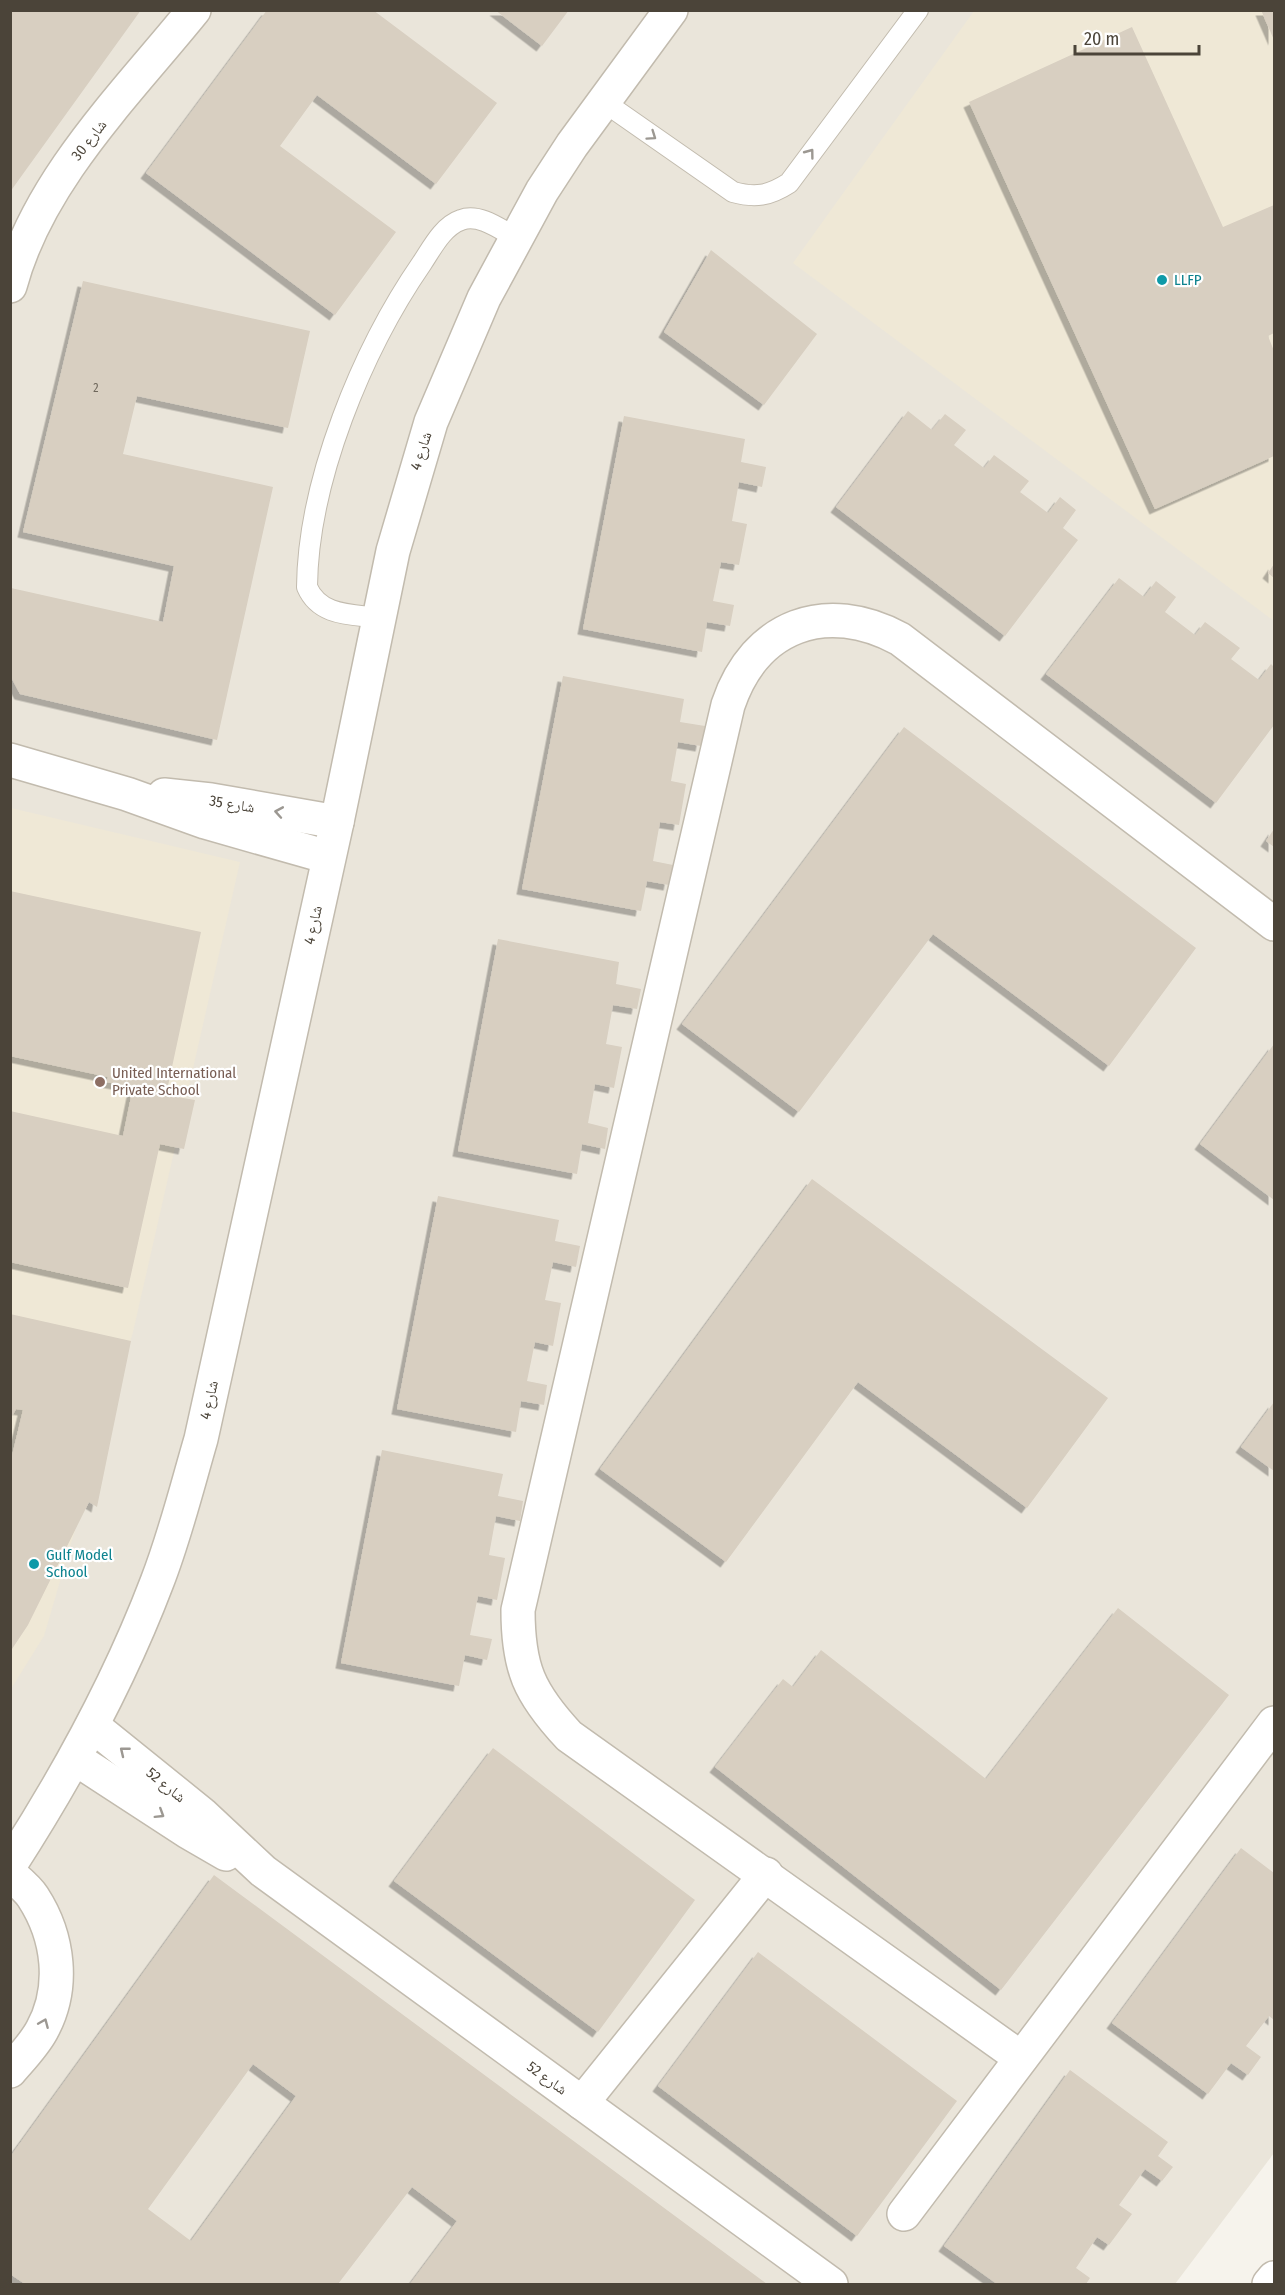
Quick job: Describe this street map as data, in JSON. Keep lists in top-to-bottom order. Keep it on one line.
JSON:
{"streets":{"street":["شارع 30","شارع 4","شارع 35","شارع 52"]},"crossings":[["شارع 4","شارع 35"],["شارع 4","شارع 52"]],"places":["LLFP","United International Private School","Gulf Model School"],"house_numbers":["2"],"scale_bar":"20 m"}
